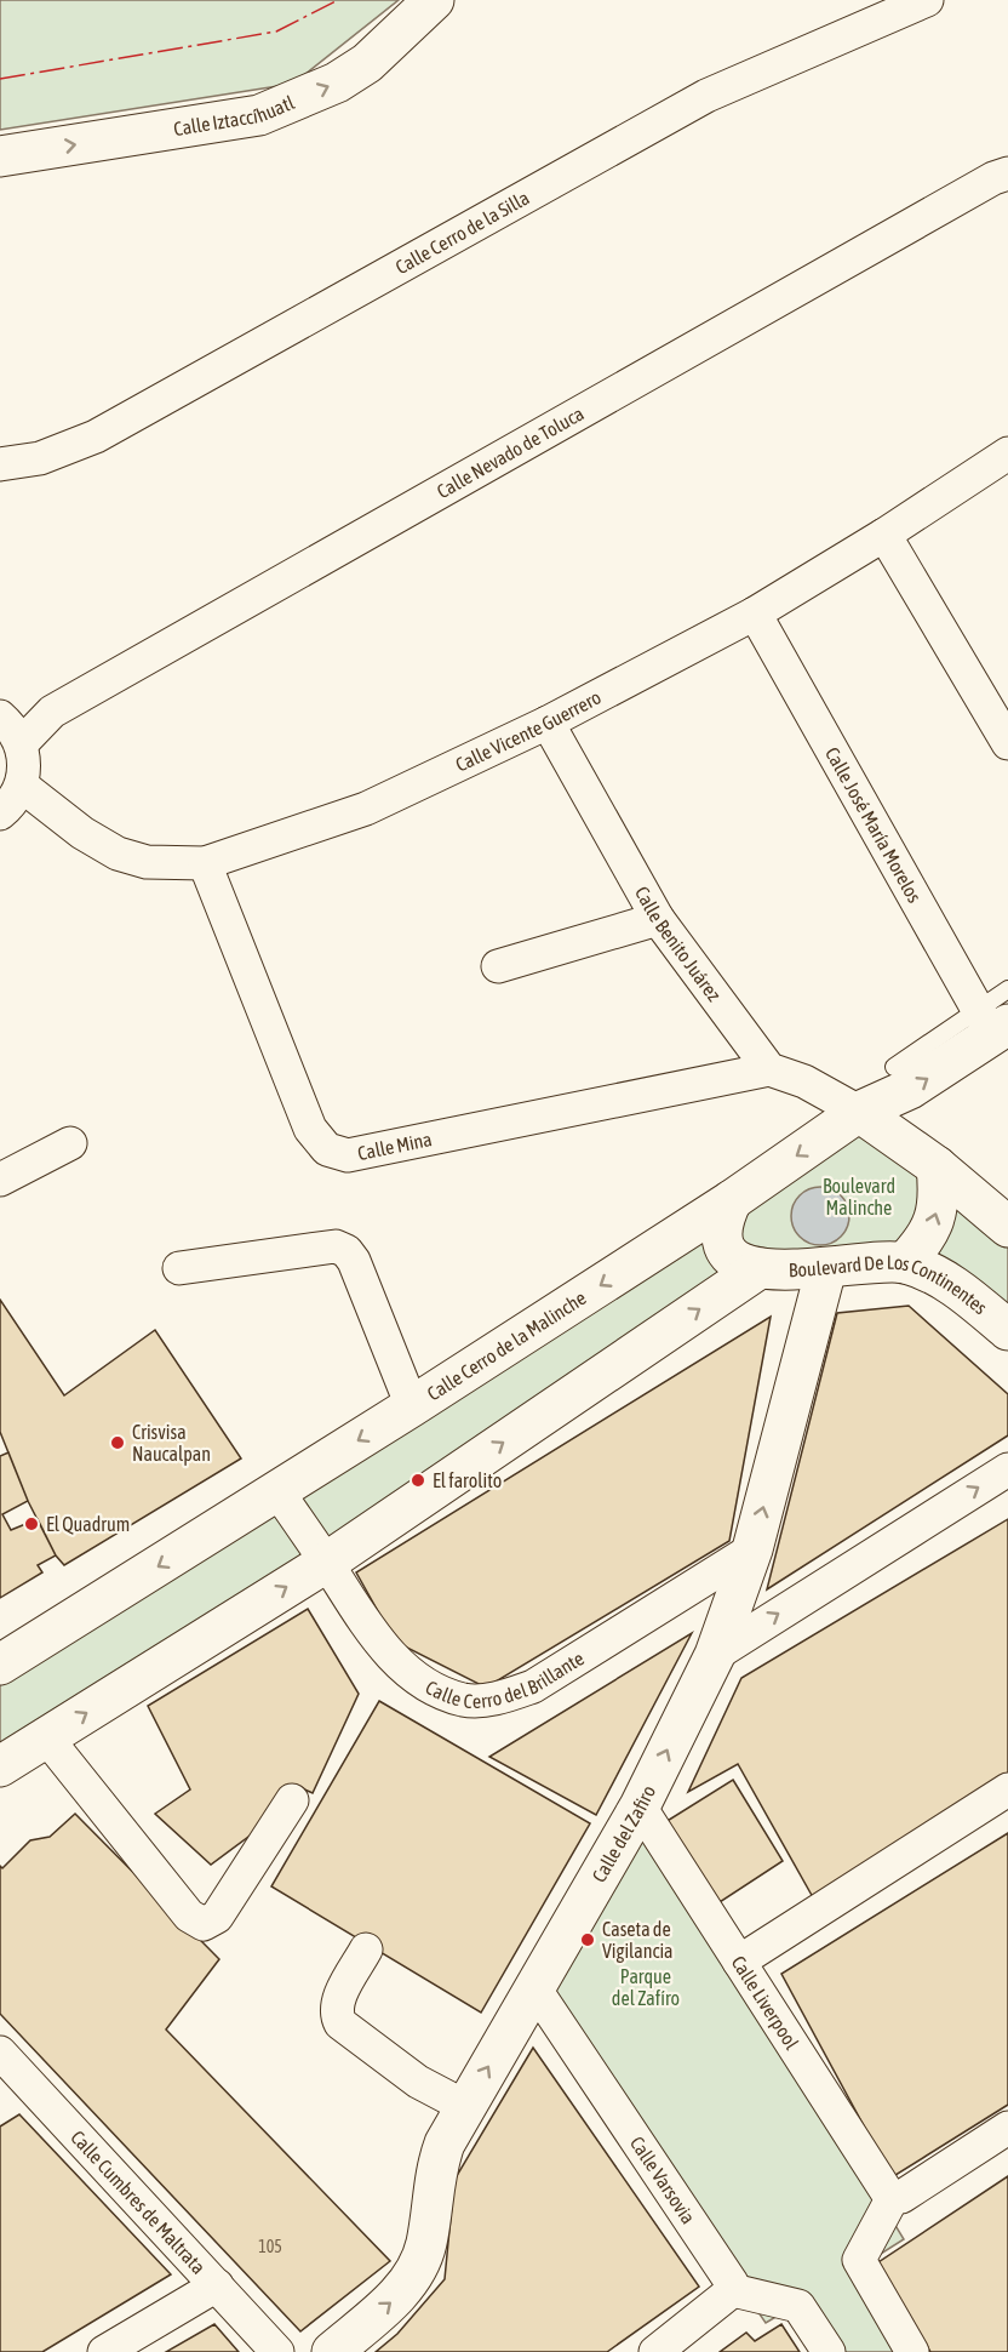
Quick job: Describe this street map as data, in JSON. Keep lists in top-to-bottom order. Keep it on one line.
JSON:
{"streets":{"street":["Calle Iztaccíhuatl","Calle Cerro de la Silla","Calle Nevado de Toluca","Calle Vicente Guerrero","Calle José María Morelos","Calle Benito Juárez","Calle Mina","Boulevard De Los Continentes","Calle Cerro de la Malinche","Calle Cerro del Brillante","Calle del Zafiro","Calle Liverpool","Calle Varsovia","Calle Cumbres de Maltrata"]},"crossings":[["Calle Vicente Guerrero","Calle José María Morelos"],["Calle Vicente Guerrero","Calle Benito Juárez"],["Calle Vicente Guerrero","Calle Mina"],["Calle José María Morelos","Calle Cerro de la Malinche"],["Calle Benito Juárez","Calle Mina"],["Boulevard De Los Continentes","Calle del Zafiro"],["Calle Cerro de la Malinche","Calle Cerro del Brillante"],["Calle Cerro del Brillante","Calle del Zafiro"],["Calle del Zafiro","Calle Liverpool"],["Calle del Zafiro","Calle Varsovia"]],"one_way":["Calle Iztaccíhuatl","Calle del Zafiro"],"parks":["Boulevard Malinche","Parque del Zafíro"],"places":["Crisvisa Naucalpan","El farolito","El Quadrum","Caseta de Vigilancia"],"house_numbers":["105"]}
